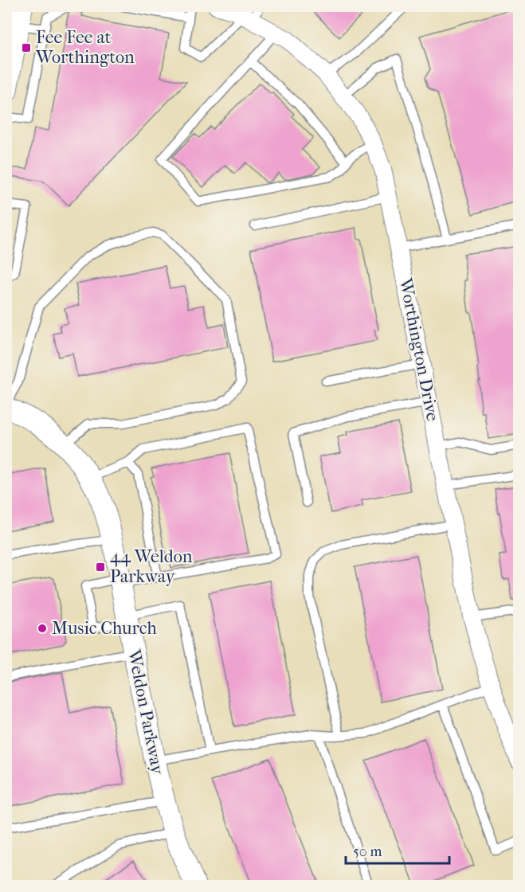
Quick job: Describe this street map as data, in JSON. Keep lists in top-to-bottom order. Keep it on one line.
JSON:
{"streets":{"street":["Worthington Drive","Weldon Parkway"]},"places":{"transit":["Fee Fee at Worthington","44 Weldon Parkway"],"other":["Music Church"]},"scale_bar":"50 m"}
